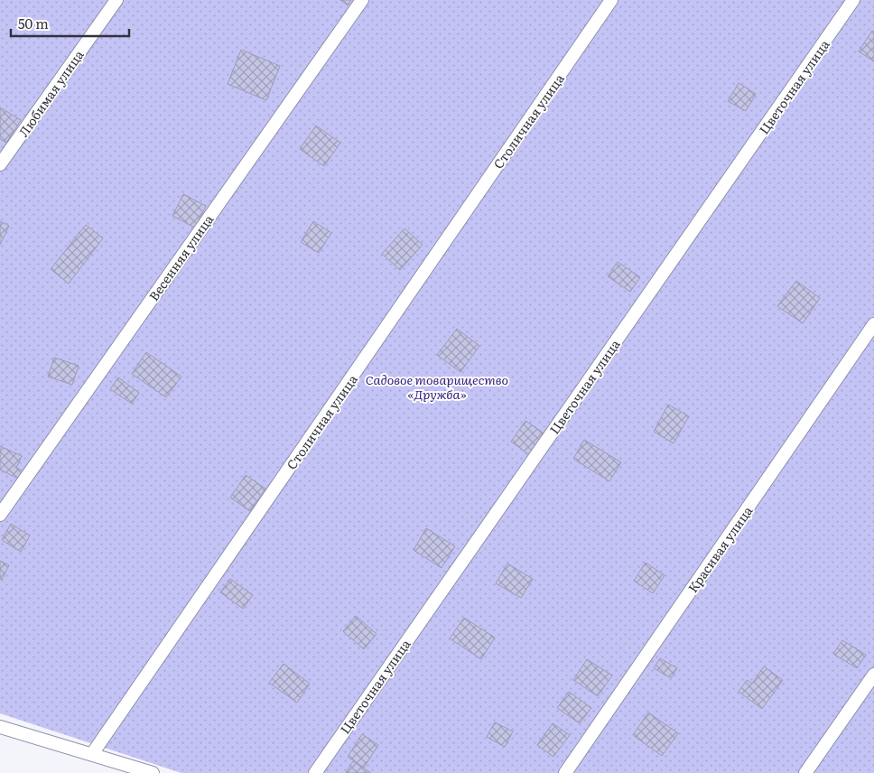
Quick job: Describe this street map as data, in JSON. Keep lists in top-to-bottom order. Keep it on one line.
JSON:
{"streets":{"street":["Цветочная улица","Любимая улица","Столичная улица","Весенняя улица","Красивая улица"]},"parks":["Садовое товарищество «Дружба»"],"scale_bar":"50 m"}
